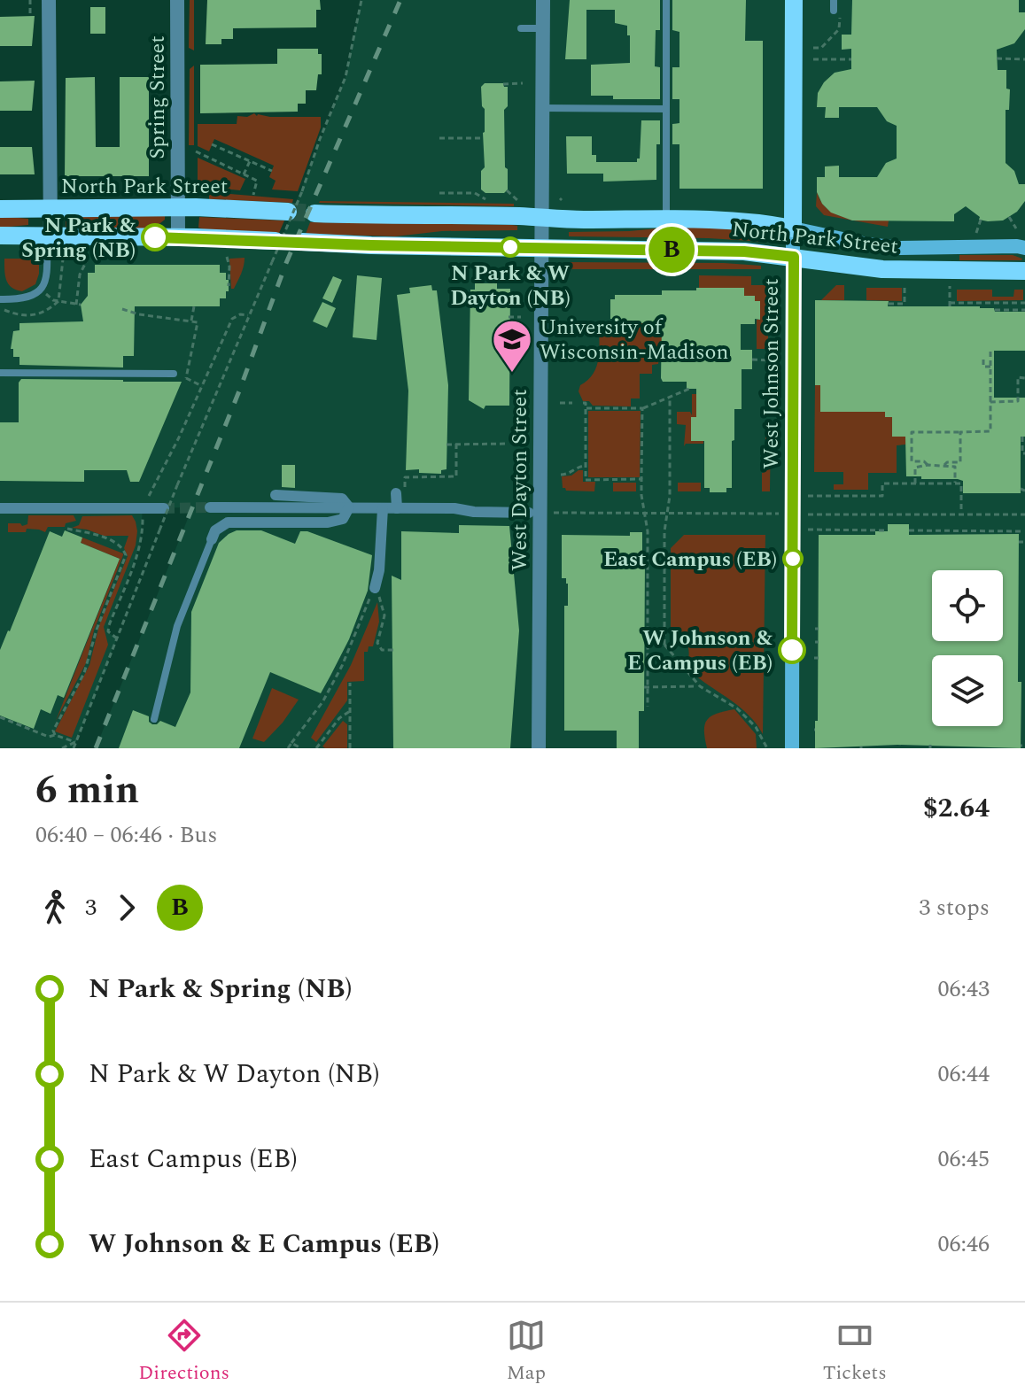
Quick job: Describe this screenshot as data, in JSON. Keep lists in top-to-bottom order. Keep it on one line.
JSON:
{"streets":{"main road":["North Park Street","West Johnson Street"],"street":["Spring Street","West Dayton Street"]},"crossings":[["Spring Street","North Park Street"],["North Park Street","West Johnson Street"],["North Park Street","West Dayton Street"]],"places":{"other":["N Park & Spring (NB)","N Park & W Dayton (NB)","East Campus (EB)","W Johnson & E Campus (EB)"],"school or university":["University of Wisconsin-Madison"]},"lines":["bus line B"],"page":{"on_map":"B","heading":["6 min","06:40 – 06:46 · Bus","$2.64"],"legs":["3","B","3 stops"],"list":[{"name":"N Park & Spring (NB)","value":"06:43"},{"name":"N Park & W Dayton (NB)","value":"06:44"},{"name":"East Campus (EB)","value":"06:45"},{"name":"W Johnson & E Campus (EB)","value":"06:46"}],"tabs":["Directions","Map","Tickets"]}}
